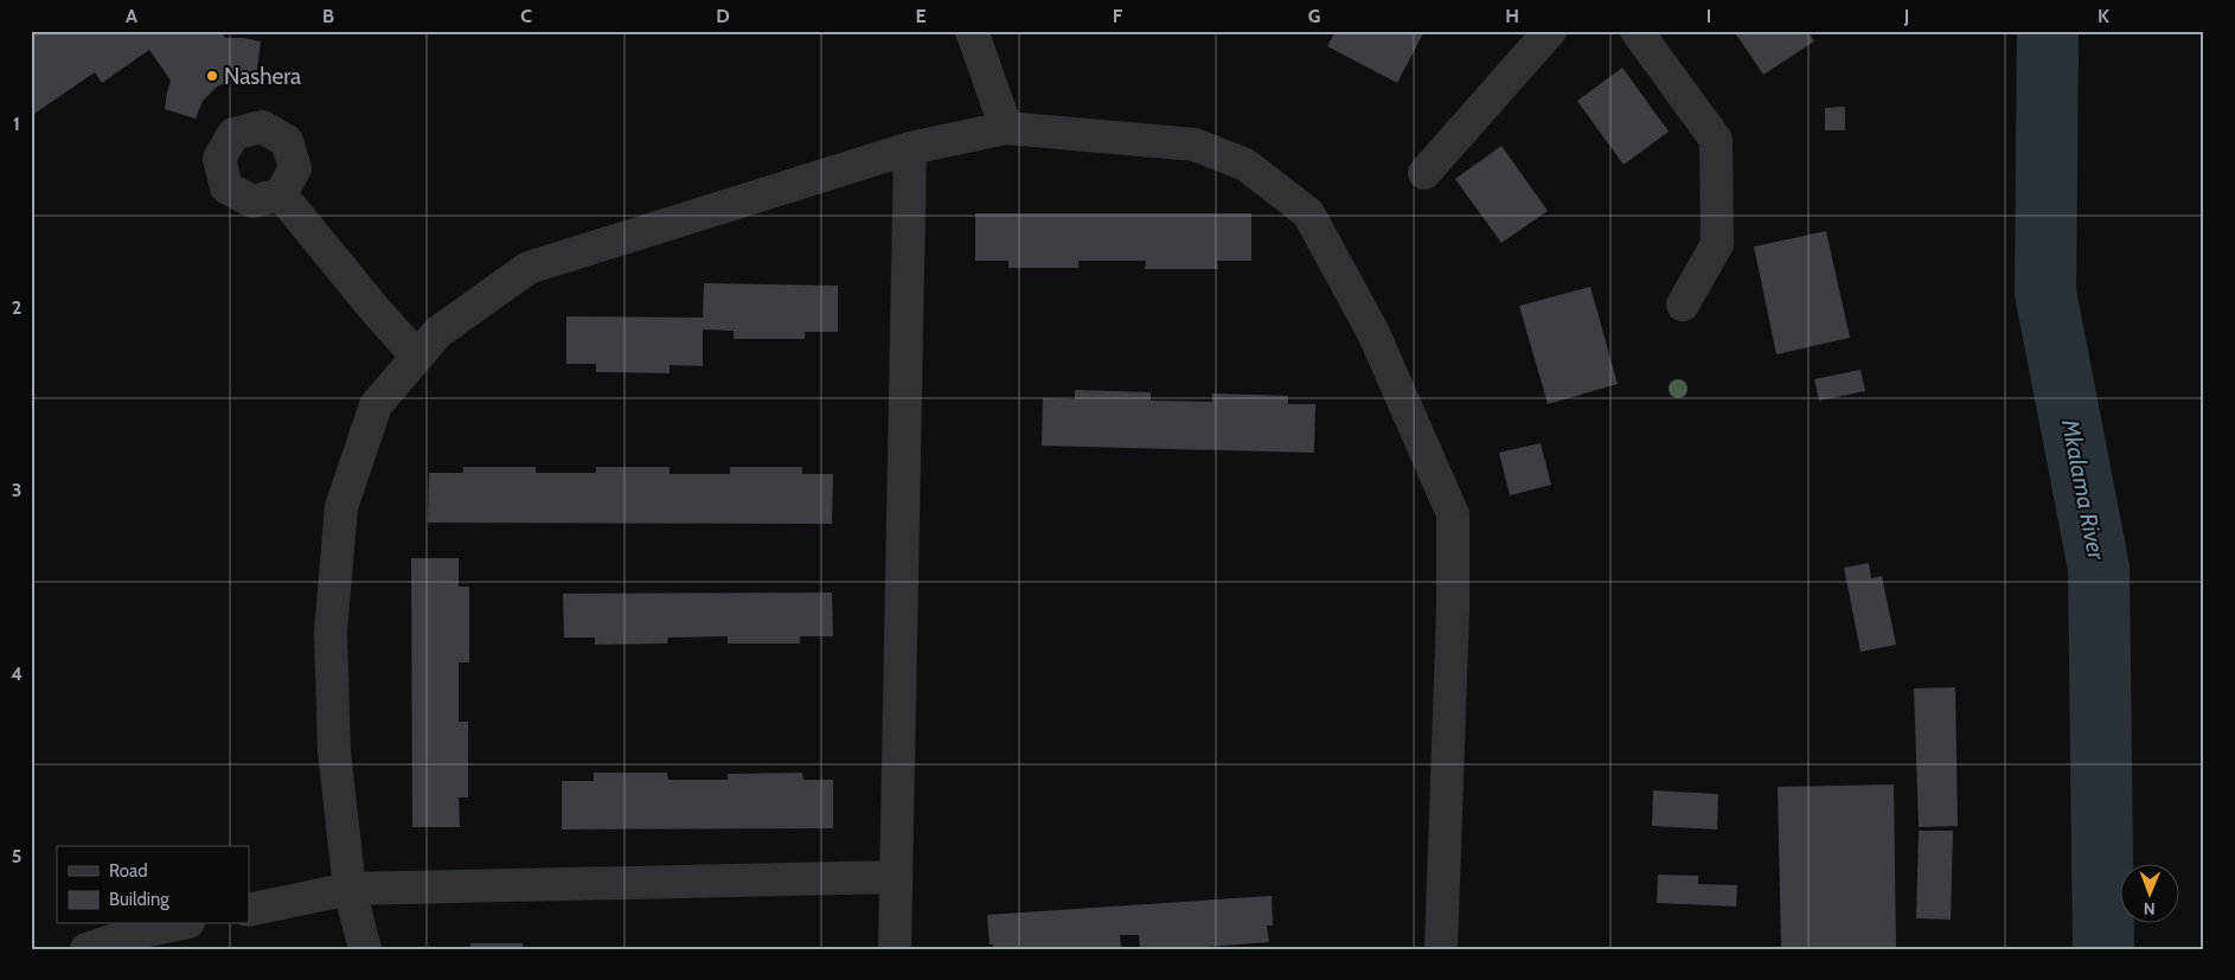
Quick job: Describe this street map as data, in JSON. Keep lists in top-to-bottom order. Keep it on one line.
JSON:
{"water":["Mkalama River"],"places":["Nashera"],"legend":["Road","Building"],"north":"bottom","grid":{"columns":["A","B","C","D","E","F","G","H","I","J","K"],"rows":["1","2","3","4","5"]}}
